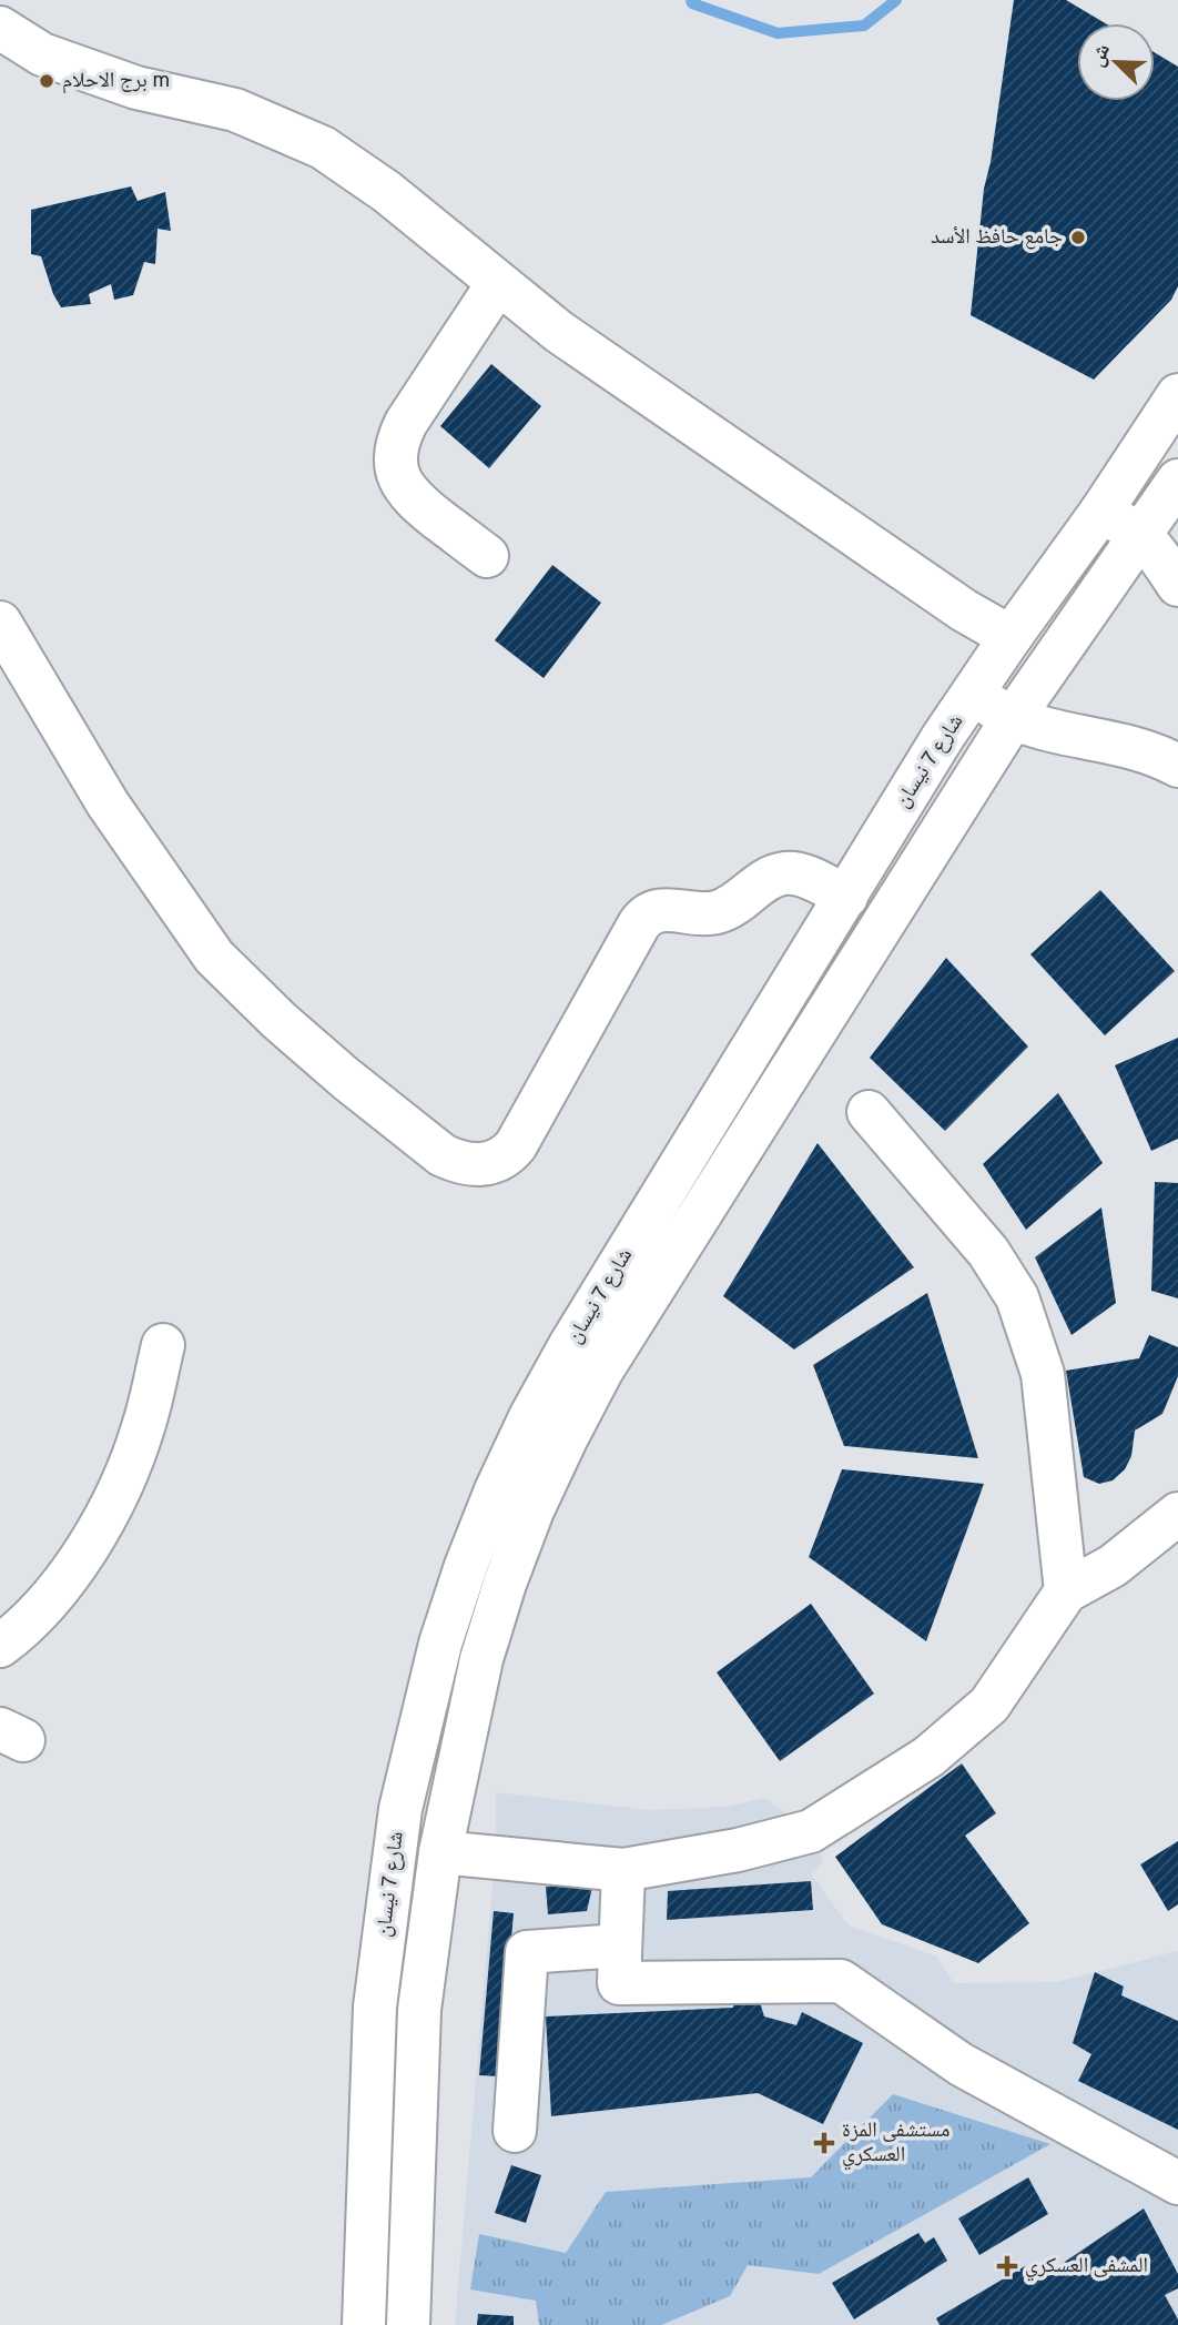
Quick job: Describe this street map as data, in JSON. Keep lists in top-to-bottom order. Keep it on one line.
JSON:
{"streets":{"main road":["شارع 7 نيسان"]},"places":{"other":["برج الاحلام m","جامع حافظ الأسد"],"health":["مستشفى المزة العسكري","المشفى العسكري"]},"north":"top left"}
